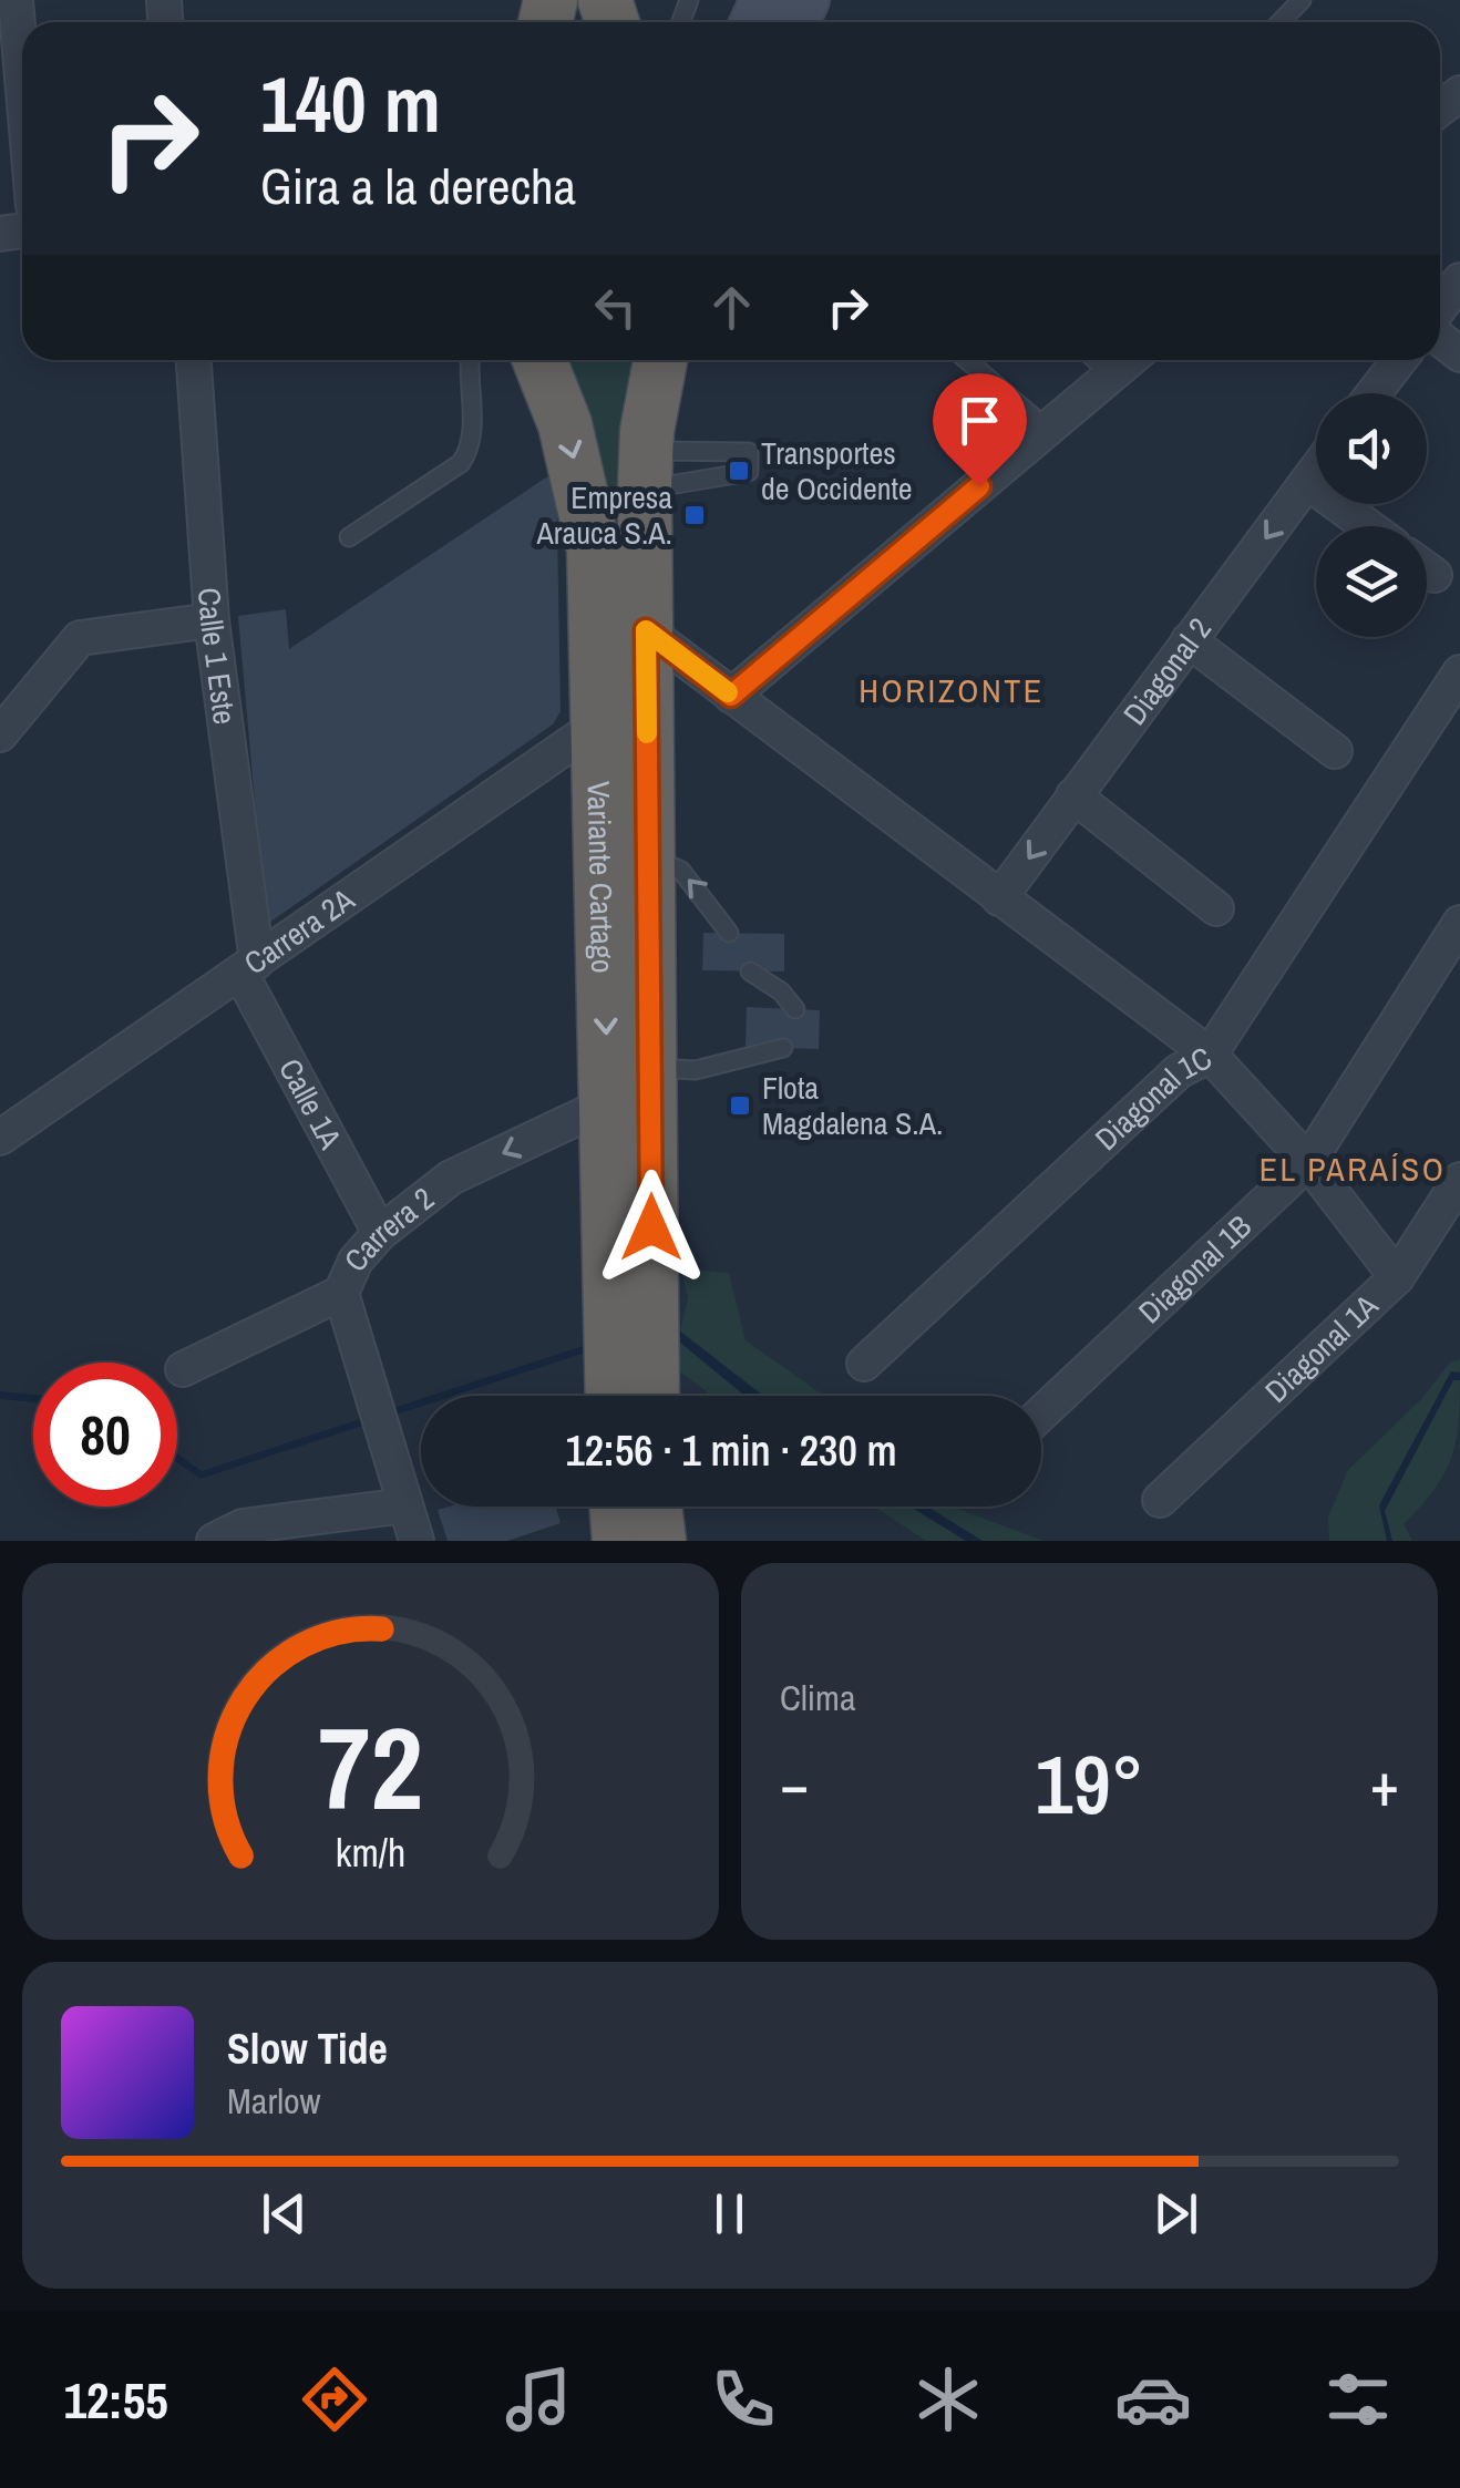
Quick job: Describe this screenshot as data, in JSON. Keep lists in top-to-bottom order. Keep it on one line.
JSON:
{"streets":{"highway":["Variante Cartago"],"street":["Calle 1 Este","Diagonal 2","Carrera 2A","Diagonal 1C","Calle 1A","Carrera 2","Diagonal 1B","Diagonal 1A"]},"crossings":[["Calle 1 Este","Carrera 2A"],["Calle 1 Este","Calle 1A"],["Variante Cartago","Carrera 2A"],["Variante Cartago","Carrera 2"],["Carrera 2A","Calle 1A"],["Calle 1A","Carrera 2"]],"one_way":["Carrera 2"],"districts":["HORIZONTE","EL PARAÍSO"],"places":{"transit":["Transportes de Occidente","Empresa Arauca S.A.","Flota Magdalena S.A."]},"page":{"turn":["140 m","Gira a la derecha"],"limit":"80","trip":"12:56 · 1 min · 230 m","tile":"Clima","heat":["−","19°","+"],"song":["Slow Tide","Marlow"],"tabs":"12:55","gauge":["72","km/h"]}}
